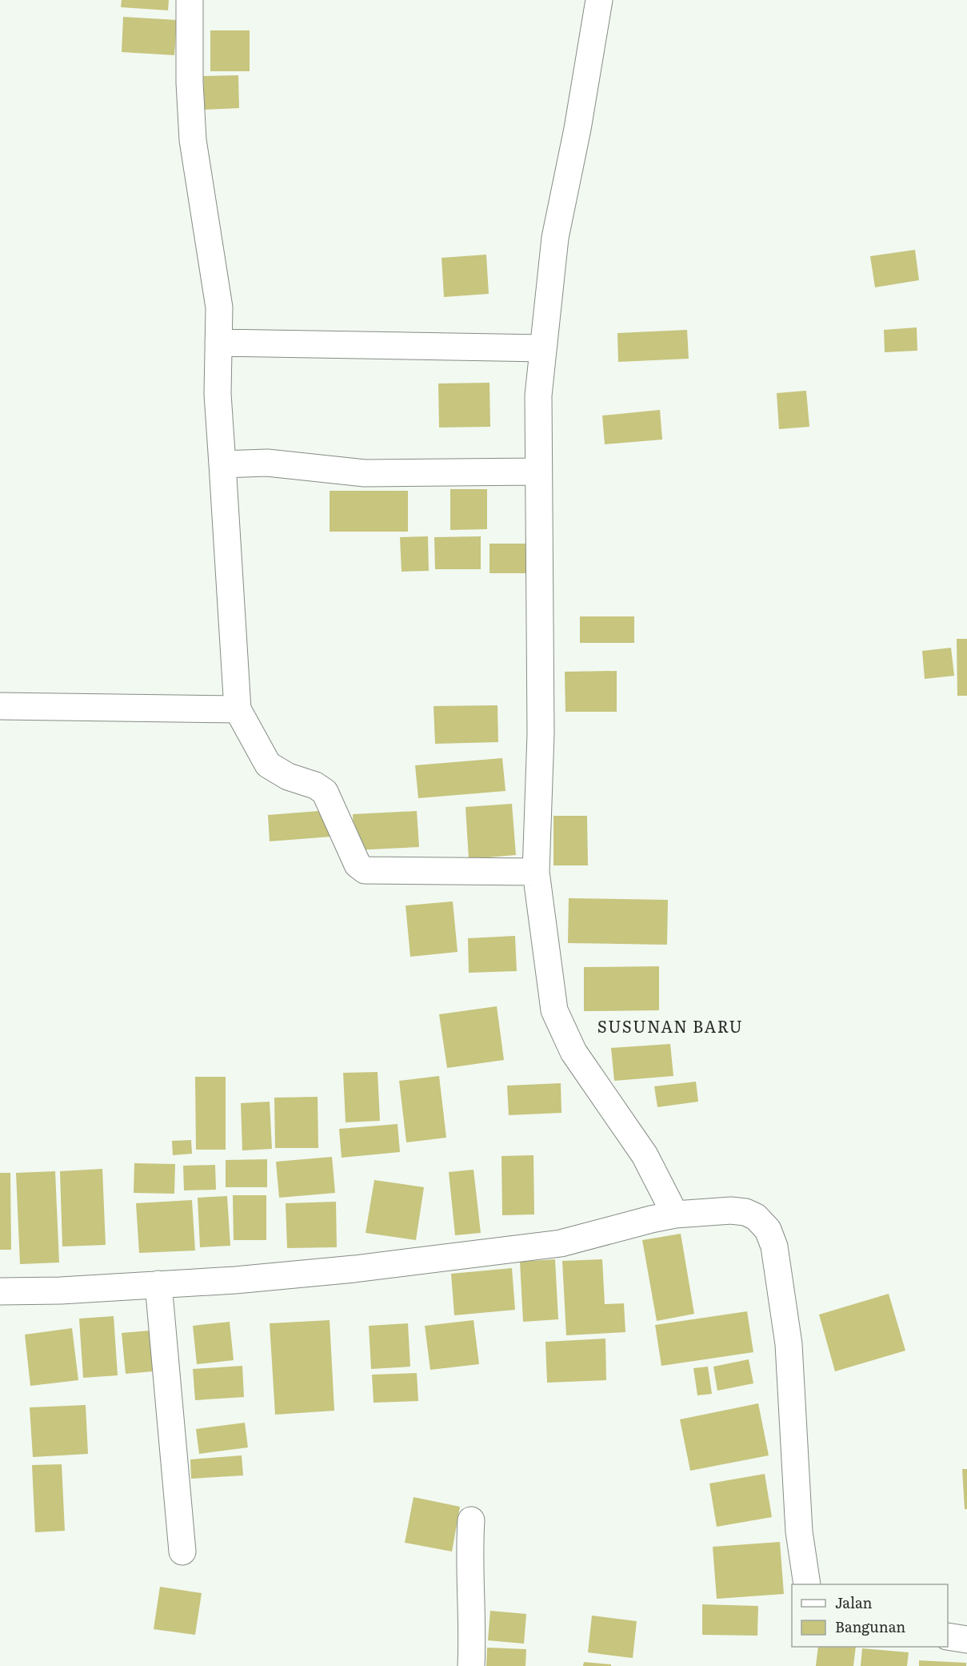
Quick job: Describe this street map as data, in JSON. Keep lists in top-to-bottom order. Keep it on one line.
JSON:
{"districts":["SUSUNAN BARU"],"legend":["Jalan","Bangunan"]}
